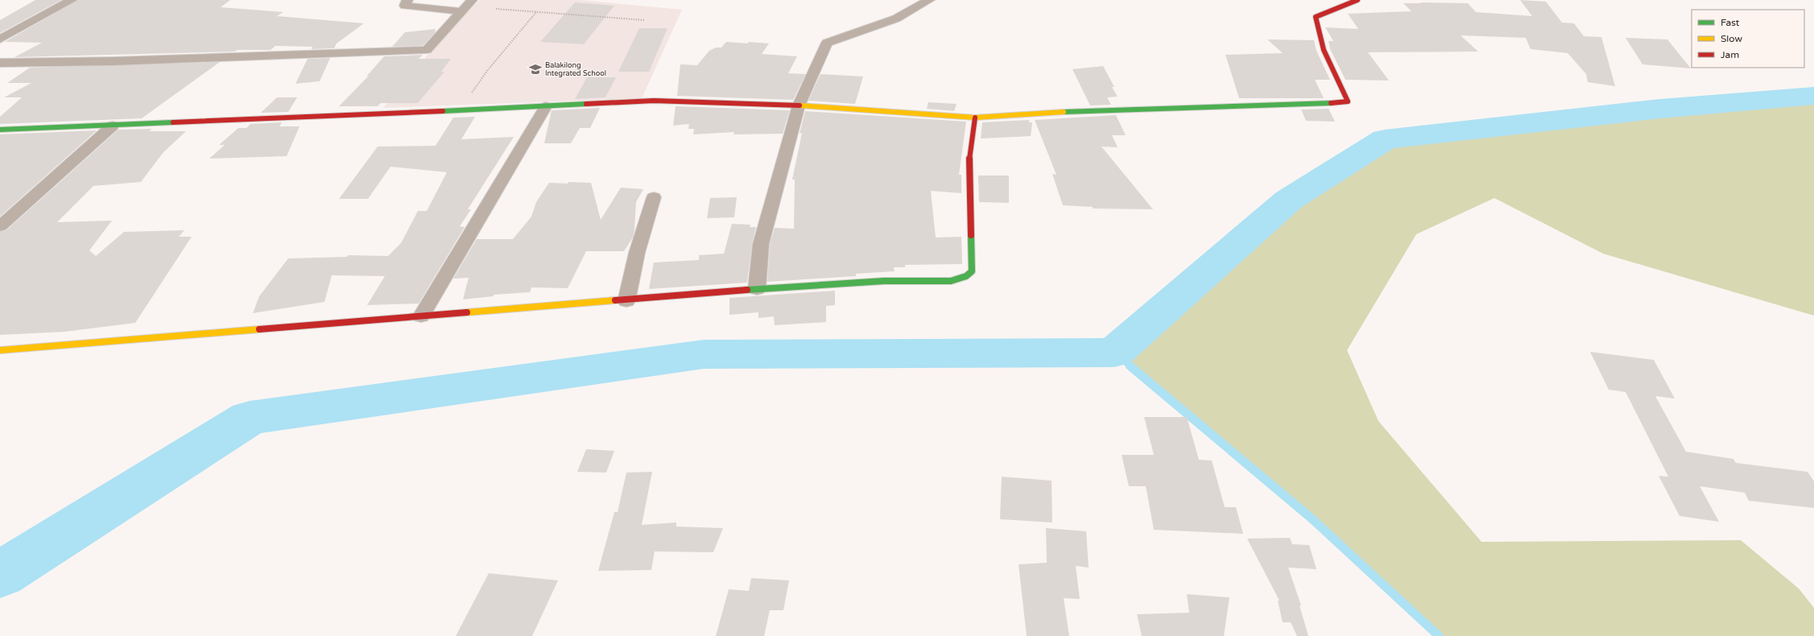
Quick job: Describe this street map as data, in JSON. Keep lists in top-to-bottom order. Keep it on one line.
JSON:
{"places":{"school or university":["Balakilong Integrated School"]},"legend":["Fast","Slow","Jam"]}
